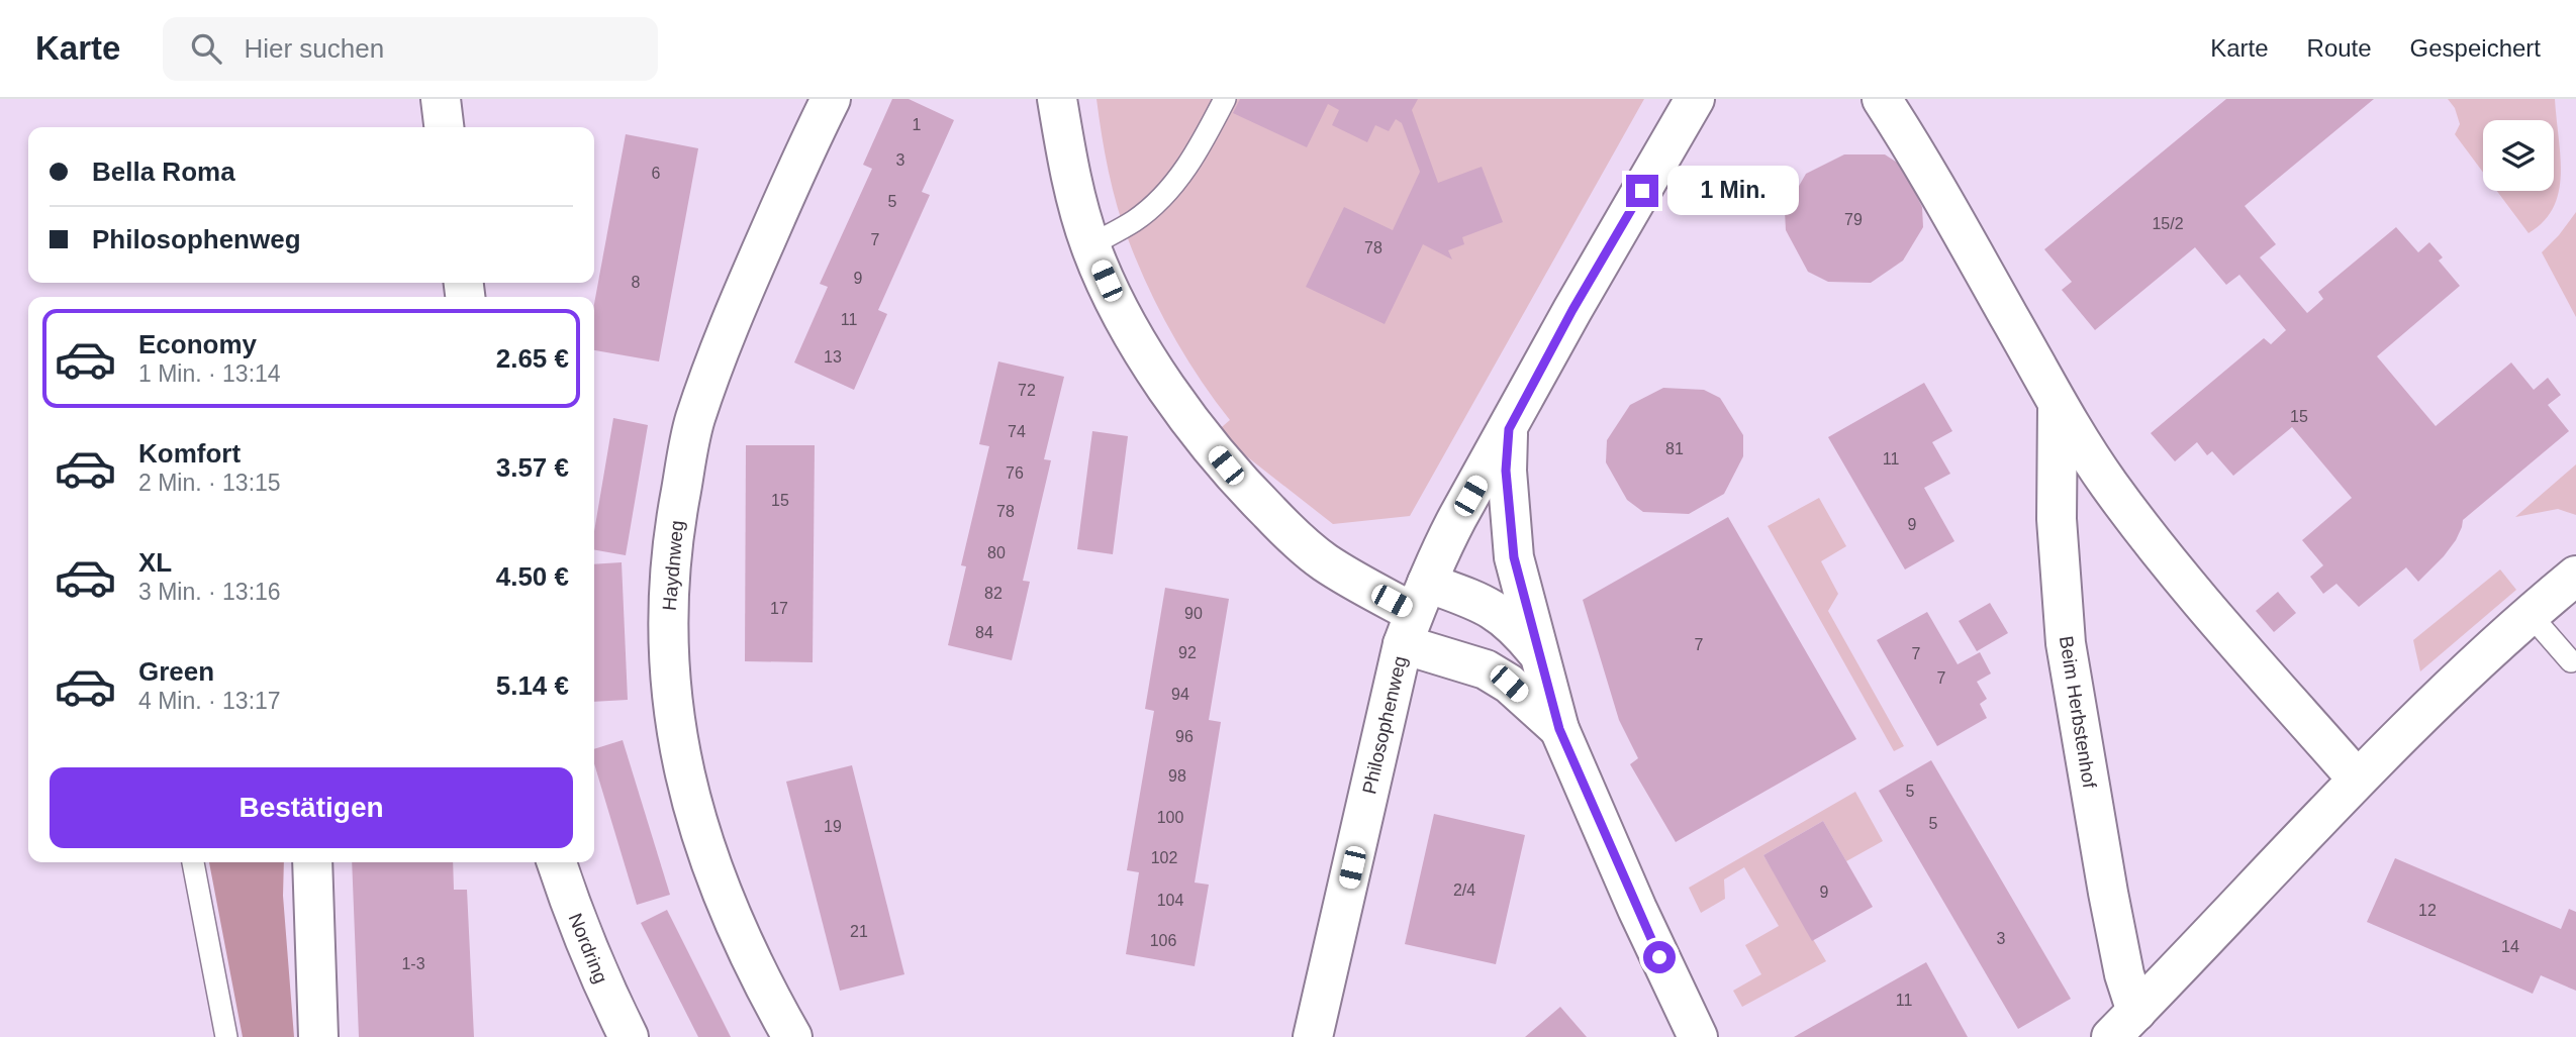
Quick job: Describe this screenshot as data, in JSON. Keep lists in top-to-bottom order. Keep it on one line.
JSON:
{"streets":{"street":["Haydnweg","Beim Herbstenhof","Philosophenweg","Nordring"]},"house_numbers":["1","3","6","5","79","15/2","7","78","9","8","11","13","72","15","74","81","11","76","15","78","9","80","82","17","90","84","7","92","7","7","94","96","98","5","100","5","19","102","2/4","9","104","12","21","3","106","14","1-3","11"],"page":{"header":"Karte","search":"Hier suchen","nav":["Karte","Route","Gespeichert"],"banner":["Bella Roma","Philosophenweg"],"bubble":"1 Min.","list":[{"name":"Economy","note":"1 Min. · 13:14","value":"2.65 €"},{"name":"Komfort","note":"2 Min. · 13:15","value":"3.57 €"},{"name":"XL","note":"3 Min. · 13:16","value":"4.50 €"},{"name":"Green","note":"4 Min. · 13:17","value":"5.14 €"}],"buttons":"Bestätigen"}}
